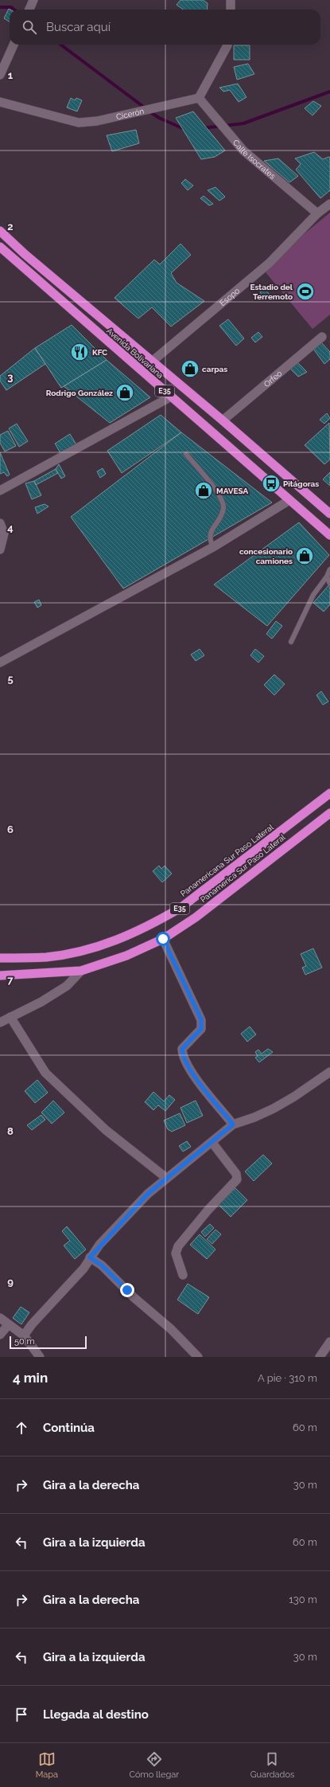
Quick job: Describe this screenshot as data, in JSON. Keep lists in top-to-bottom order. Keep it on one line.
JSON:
{"streets":{"highway":["Avenida Bolivariana","E35","Panamericana Sur Paso Lateral","Panamerica Sur Paso Lateral"],"street":["Cicerón","Calle Isocrates","Esopo","Orfeo"]},"crossings":[["Cicerón","Calle Isocrates"],["Calle Isocrates","Esopo"],["Esopo","Avenida Bolivariana"],["Avenida Bolivariana","Orfeo"]],"places":{"sports":["Estadio del Terremoto"],"restaurant":["KFC"],"shop":["carpas","Rodrigo González","MAVESA","concesionario camiones"],"bus stop":["Pitágoras"]},"scale_bar":"50 m","page":{"search":"Buscar aquí","scale":"50 m","heading":["4 min","A pie · 310 m"],"list":[["Continúa","60 m"],["Gira a la derecha","30 m"],["Gira a la izquierda","60 m"],["Gira a la derecha","130 m"],["Gira a la izquierda","30 m"],"Llegada al destino"],"nav":["Mapa","Cómo llegar","Guardados"]},"grid":{"rows":["1","2","3","4","5","6","7","8","9"]}}
